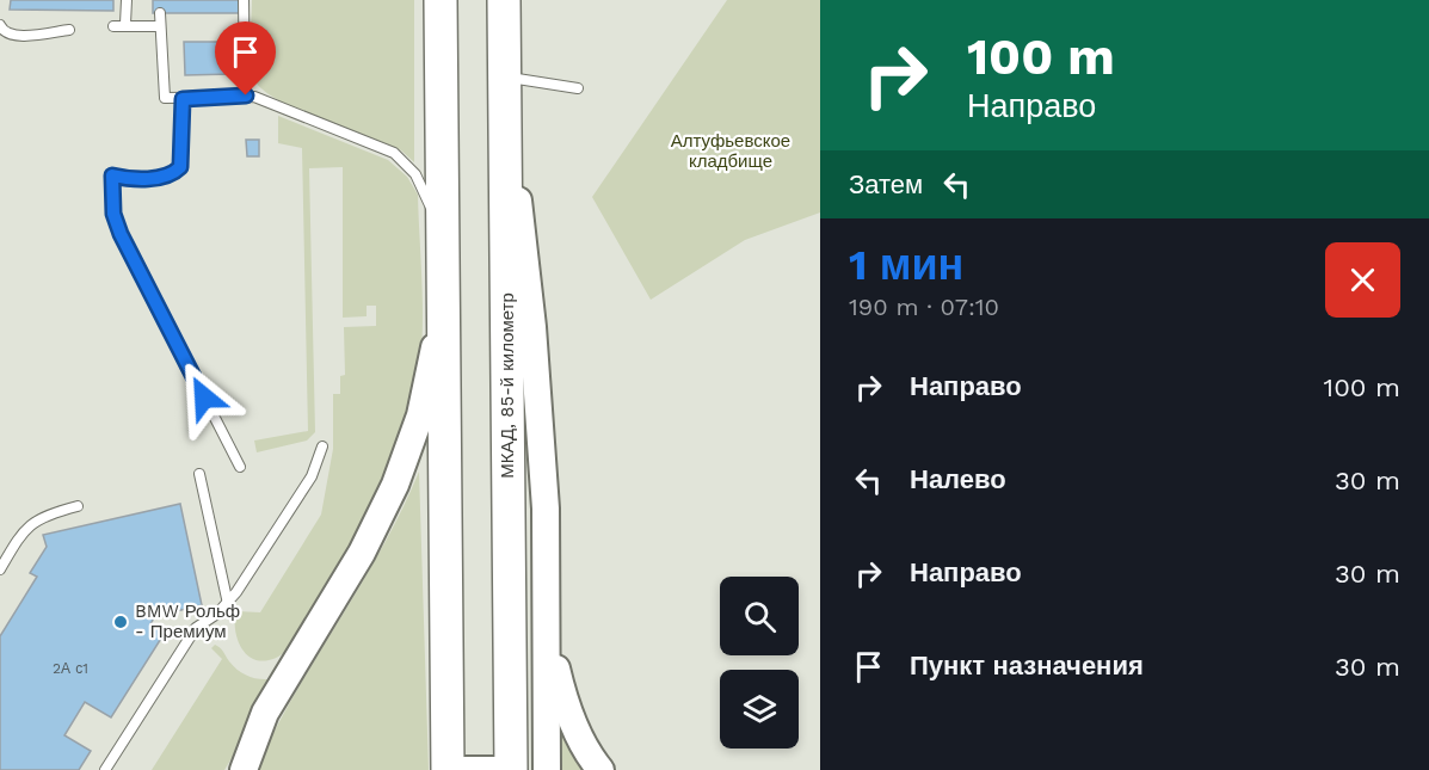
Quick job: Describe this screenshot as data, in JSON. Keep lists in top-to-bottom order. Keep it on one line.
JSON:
{"streets":{"highway":["МКАД, 85-й километр"]},"parks":["Алтуфьевское кладбище"],"places":["BMW Рольф - Премиум"],"house_numbers":["2А с1"],"page":{"turn":["100 m","Направо"],"then":"Затем","heading":["1 мин","190 m · 07:10"],"list":[{"name":"Направо","value":"100 m"},{"name":"Налево","value":"30 m"},{"name":"Направо","value":"30 m"},{"name":"Пункт назначения","value":"30 m"}]}}
